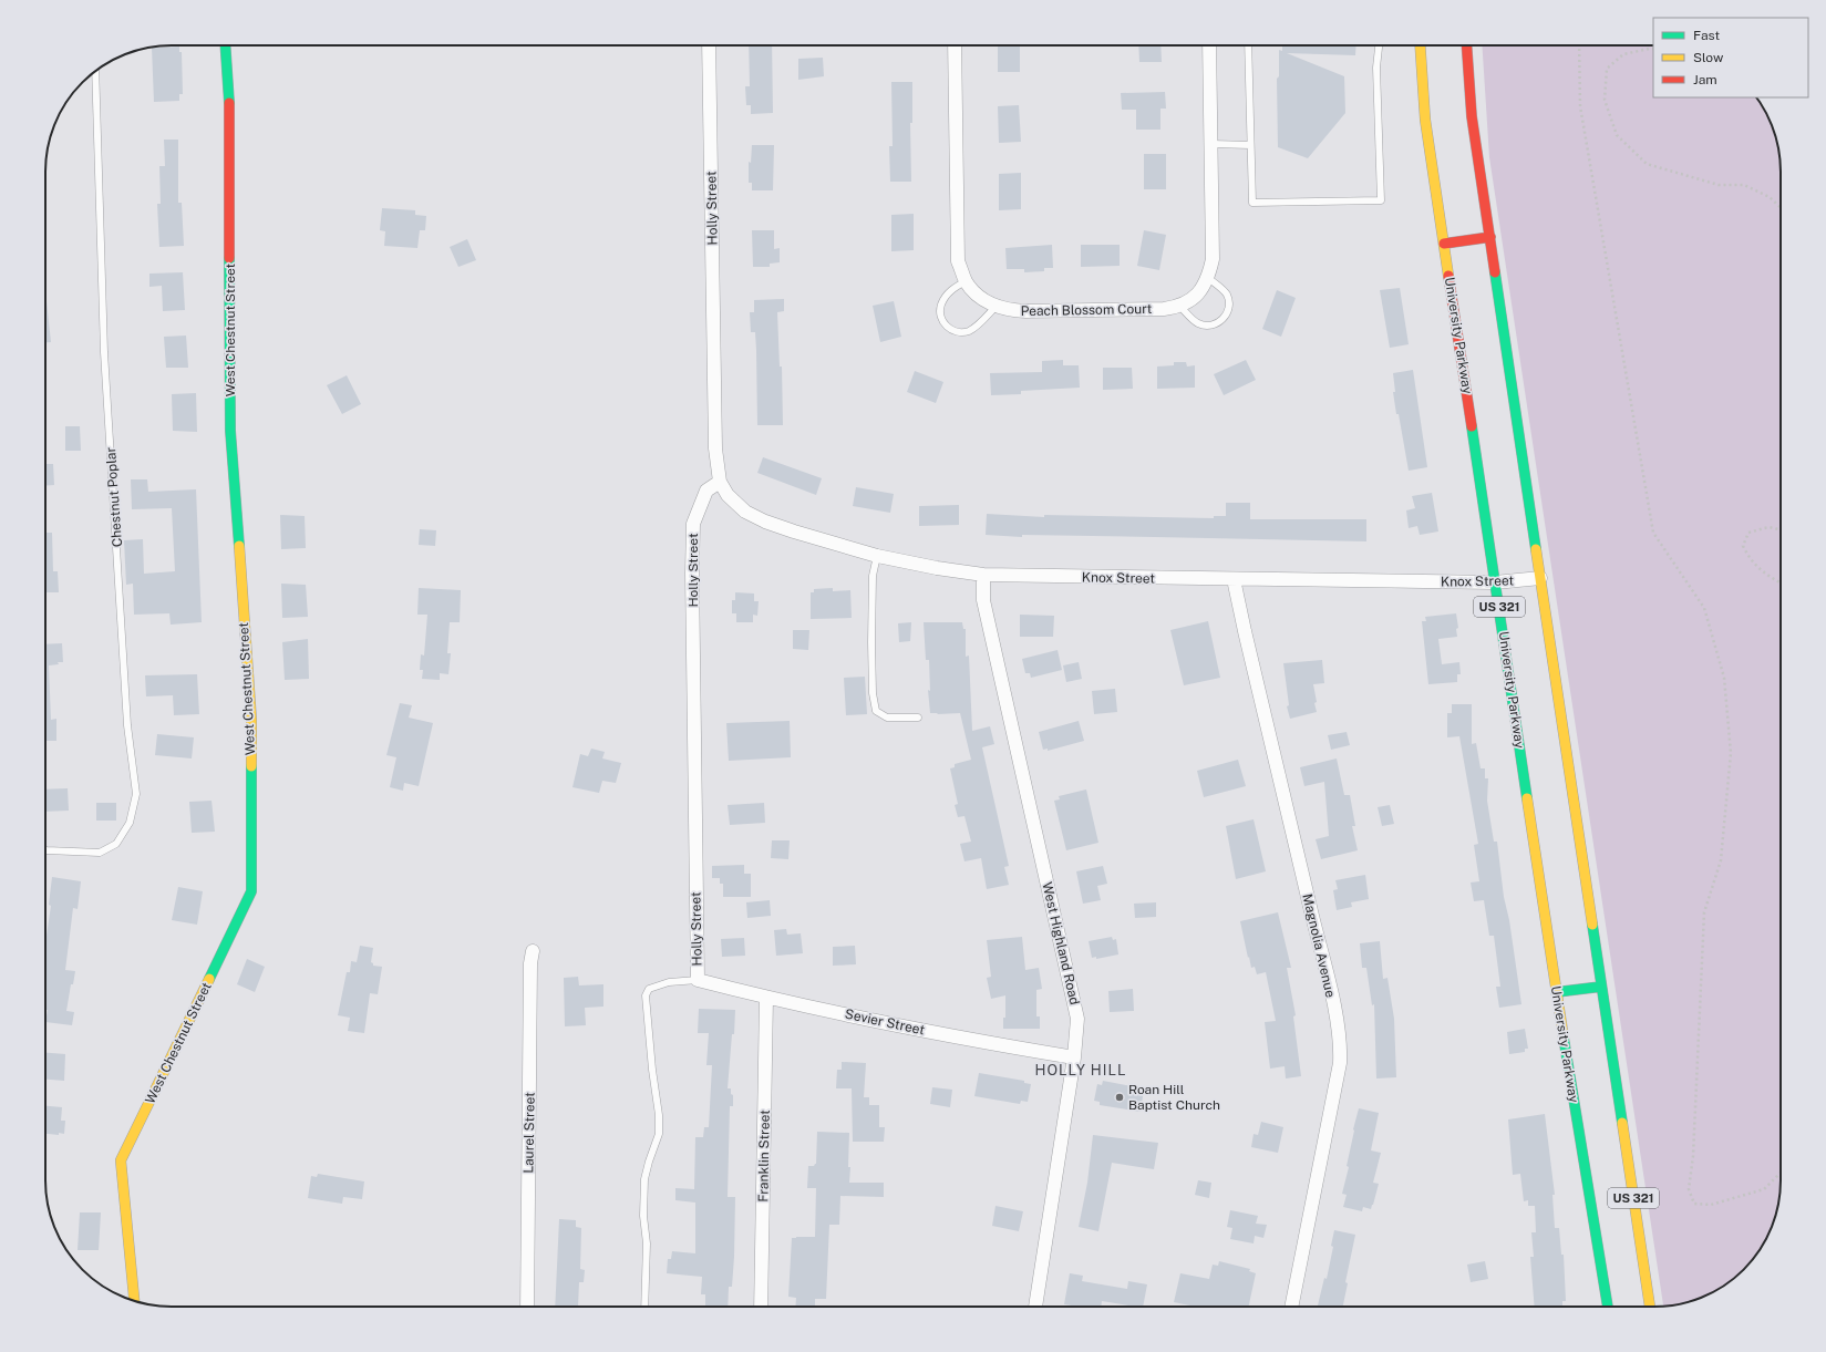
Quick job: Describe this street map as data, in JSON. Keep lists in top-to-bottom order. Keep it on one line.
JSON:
{"streets":{"main road":["West Chestnut Street","University Parkway","US 321"],"street":["Holly Street","Peach Blossom Court","Knox Street","West Highland Road","Magnolia Avenue","Sevier Street","Laurel Street","Franklin Street"],"lane":["Chestnut Poplar"]},"crossings":[["Holly Street","Knox Street"],["Holly Street","Sevier Street"],["University Parkway","Knox Street"],["Knox Street","US 321"],["Knox Street","West Highland Road"],["Knox Street","Magnolia Avenue"],["West Highland Road","Sevier Street"],["Sevier Street","Franklin Street"]],"districts":["HOLLY HILL"],"places":["Roan Hill Baptist Church"],"legend":["Fast","Slow","Jam"]}
